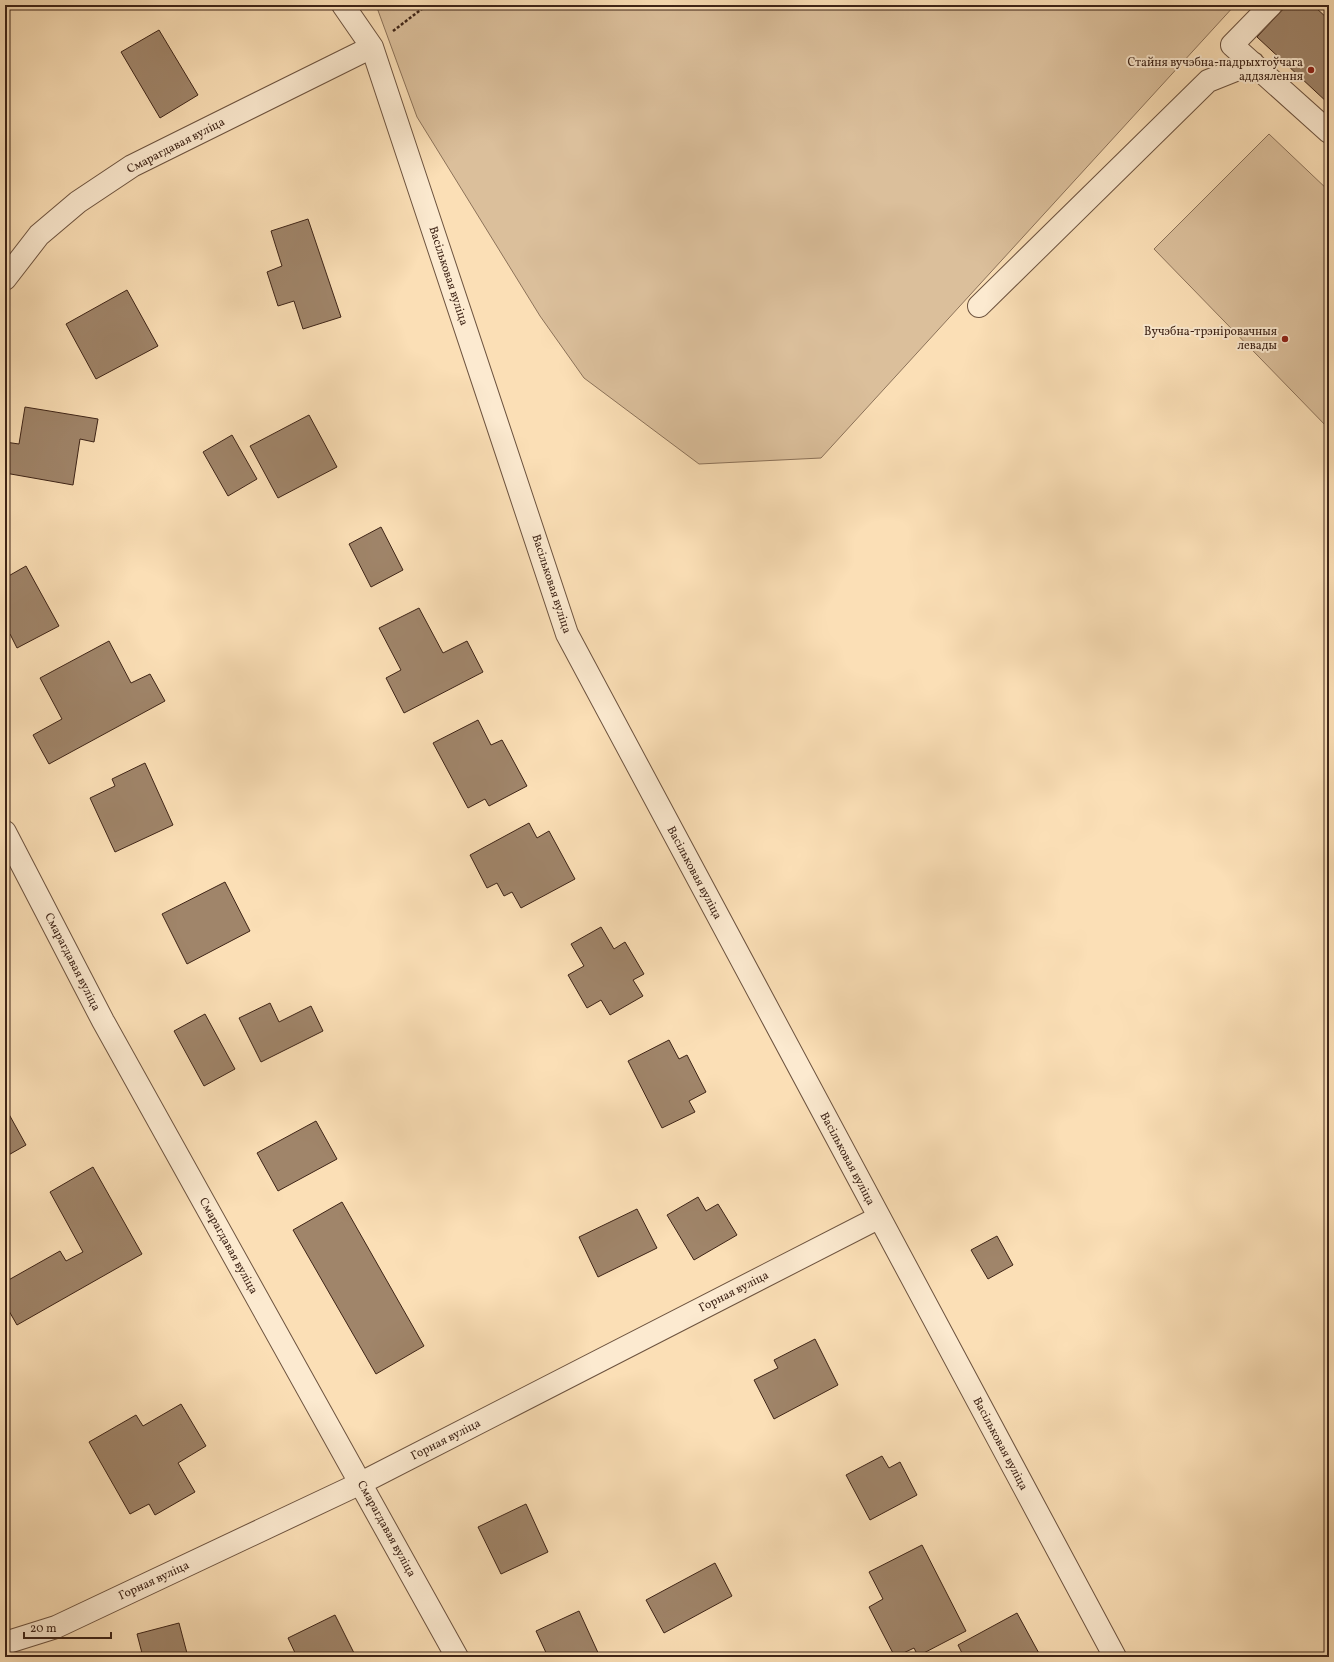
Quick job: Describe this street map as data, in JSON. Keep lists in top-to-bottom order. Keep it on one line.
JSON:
{"streets":{"street":["Смарагдавая вуліца","Васільковая вуліца","Горная вуліца"]},"crossings":[["Смарагдавая вуліца","Васільковая вуліца"],["Смарагдавая вуліца","Горная вуліца"],["Васільковая вуліца","Горная вуліца"]],"places":["Стайня вучэбна-падрыхтоўчага аддзялення","Вучэбна-трэніровачныя левады"],"scale_bar":"20 m"}
